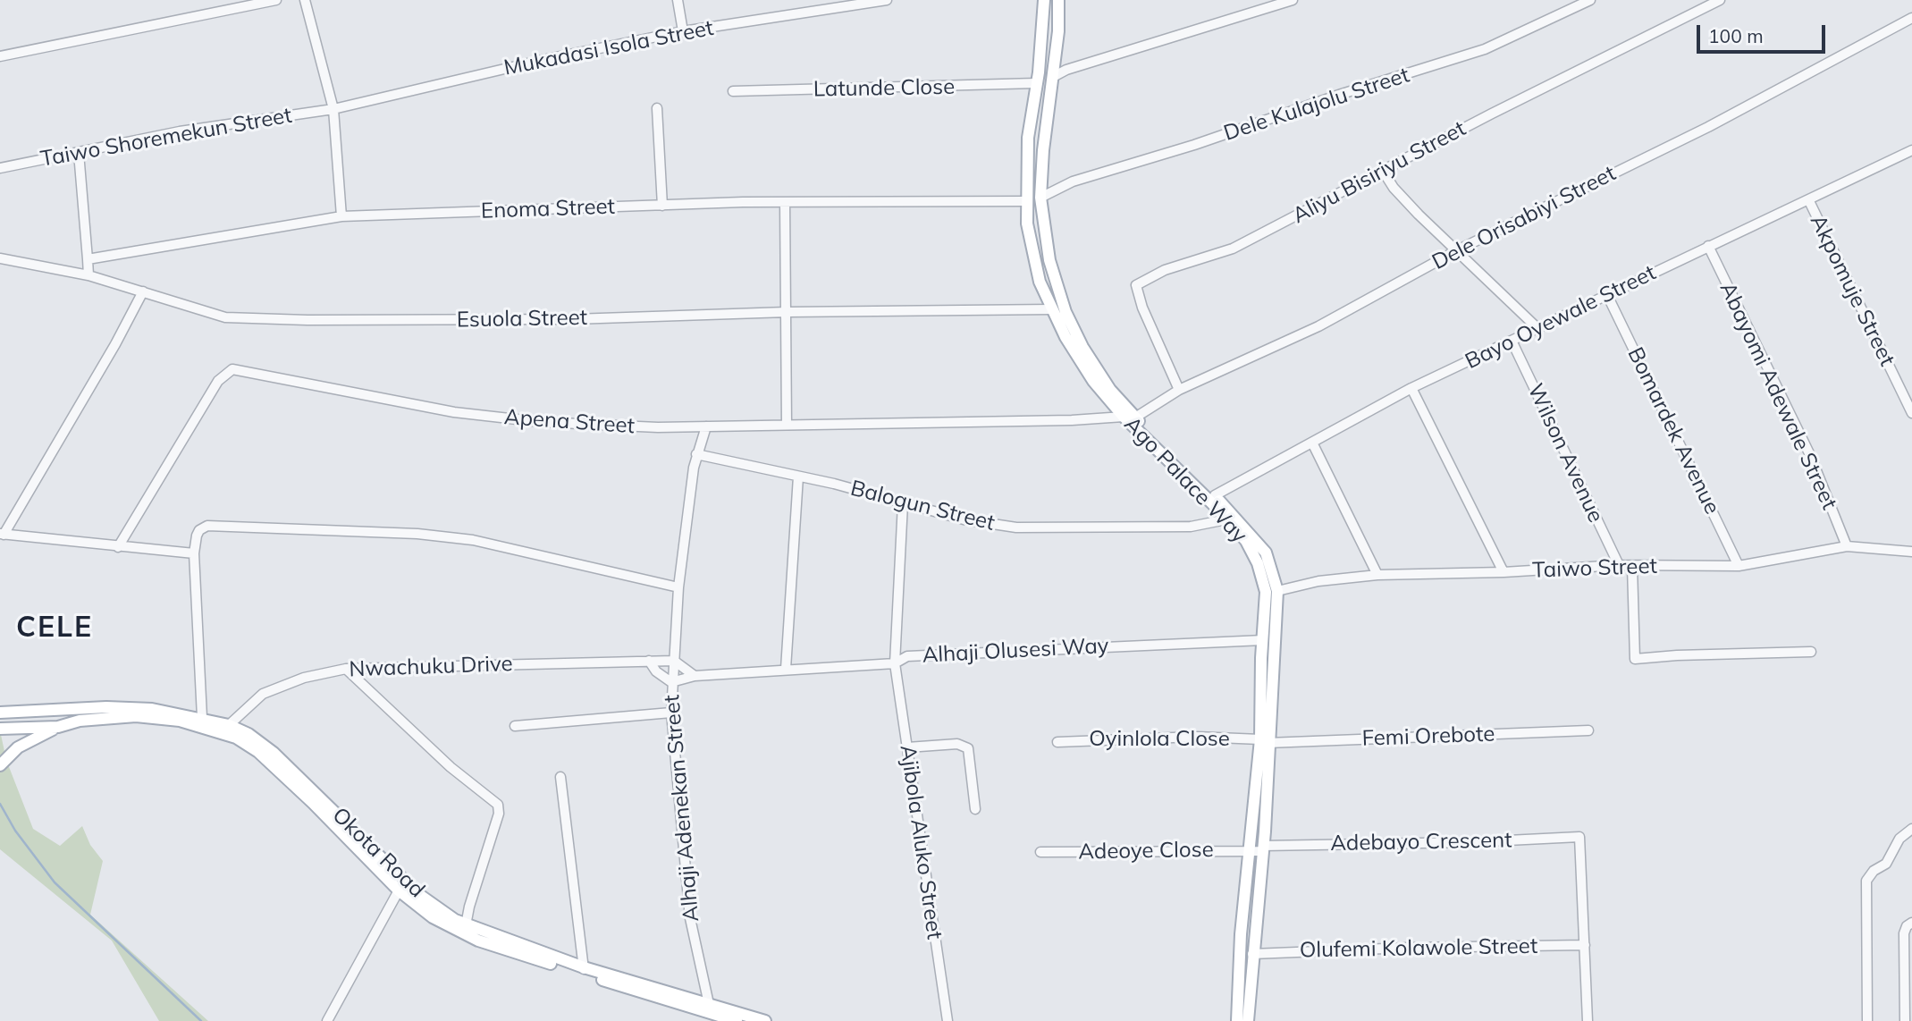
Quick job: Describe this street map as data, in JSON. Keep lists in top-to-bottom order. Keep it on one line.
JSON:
{"streets":{"main road":["Ago Palace Way","Okota Road"],"street":["Mukadasi Isola Street","Latunde Close","Dele Kulajolu Street","Taiwo Shoremekun Street","Aliyu Bisiriyu Street","Enoma Street","Dele Orisabiyi Street","Akpomuje Street","Bayo Oyewale Street","Esuola Street","Abayomi Adewale Street","Apena Street","Bomardek Avenue","Wilson Avenue","Balogun Street","Taiwo Street","Alhaji Olusesi Way","Nwachuku Drive","Femi Orebote","Oyinlola Close","Alhaji Adenekan Street","Ajibola Aluko Street","Adebayo Crescent","Adeoye Close","Olufemi Kolawole Street"]},"crossings":[["Mukadasi Isola Street","Taiwo Shoremekun Street"],["Latunde Close","Ago Palace Way"],["Dele Kulajolu Street","Ago Palace Way"],["Aliyu Bisiriyu Street","Dele Orisabiyi Street"],["Enoma Street","Ago Palace Way"],["Dele Orisabiyi Street","Apena Street"],["Dele Orisabiyi Street","Ago Palace Way"],["Akpomuje Street","Bayo Oyewale Street"],["Bayo Oyewale Street","Abayomi Adewale Street"],["Bayo Oyewale Street","Bomardek Avenue"],["Bayo Oyewale Street","Wilson Avenue"],["Bayo Oyewale Street","Ago Palace Way"],["Esuola Street","Ago Palace Way"],["Abayomi Adewale Street","Taiwo Street"],["Apena Street","Ago Palace Way"],["Apena Street","Alhaji Adenekan Street"],["Bomardek Avenue","Taiwo Street"],["Wilson Avenue","Taiwo Street"],["Ago Palace Way","Balogun Street"],["Ago Palace Way","Taiwo Street"],["Ago Palace Way","Alhaji Olusesi Way"],["Ago Palace Way","Femi Orebote"],["Ago Palace Way","Oyinlola Close"],["Ago Palace Way","Adebayo Crescent"],["Ago Palace Way","Adeoye Close"],["Ago Palace Way","Olufemi Kolawole Street"],["Balogun Street","Alhaji Adenekan Street"],["Balogun Street","Ajibola Aluko Street"],["Alhaji Olusesi Way","Alhaji Adenekan Street"],["Alhaji Olusesi Way","Ajibola Aluko Street"],["Nwachuku Drive","Alhaji Adenekan Street"],["Nwachuku Drive","Okota Road"],["Femi Orebote","Oyinlola Close"],["Alhaji Adenekan Street","Okota Road"],["Adebayo Crescent","Adeoye Close"],["Adebayo Crescent","Olufemi Kolawole Street"]],"districts":["CELE"],"scale_bar":"100 m"}
